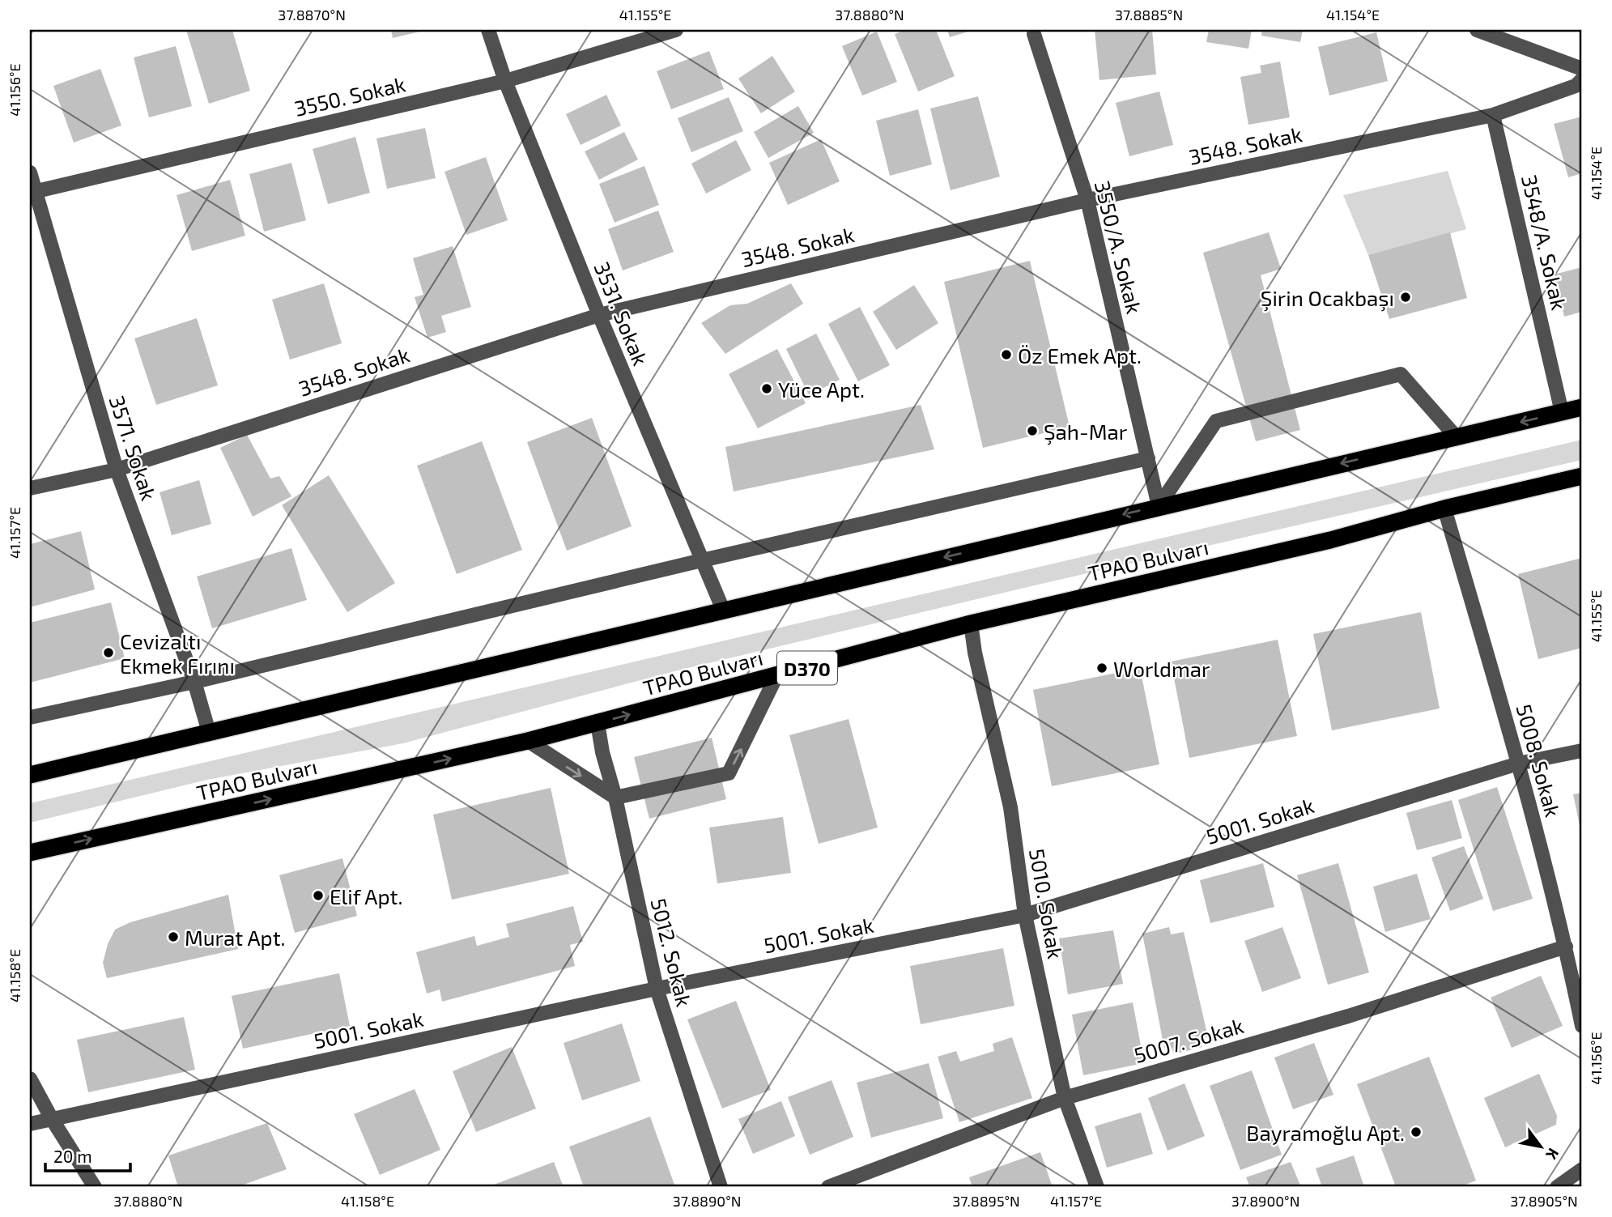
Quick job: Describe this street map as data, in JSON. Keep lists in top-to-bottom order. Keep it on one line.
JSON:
{"streets":{"highway":["TPAO Bulvarı","D370"],"street":["3550. Sokak","3548. Sokak","3548/A. Sokak","3550/A. Sokak","3531. Sokak","3571. Sokak","5008. Sokak","5001. Sokak","5010. Sokak","5012. Sokak","5007. Sokak"]},"crossings":[["3550. Sokak","3531. Sokak"],["3550. Sokak","3571. Sokak"],["3548. Sokak","3548/A. Sokak"],["3548. Sokak","3550/A. Sokak"],["3548. Sokak","3531. Sokak"],["3548. Sokak","3571. Sokak"],["TPAO Bulvarı","5008. Sokak"],["TPAO Bulvarı","5010. Sokak"],["TPAO Bulvarı","5012. Sokak"],["5008. Sokak","5001. Sokak"],["5008. Sokak","5007. Sokak"],["5001. Sokak","5010. Sokak"],["5001. Sokak","5012. Sokak"],["5010. Sokak","5007. Sokak"]],"places":["Şirin Ocakbaşı","Öz Emek Apt.","Yüce Apt.","Şah-Mar","Cevizaltı Ekmek Fırını","Worldmar","Elif Apt.","Murat Apt.","Bayramoğlu Apt."],"scale_bar":"20 m","north":"bottom right","coordinates":["37.8870°N","41.155°E","37.8880°N","37.8885°N","41.154°E","41.156°E","41.157°E","41.158°E","37.8890°N","37.8895°N","37.8900°N","37.8905°N"]}
